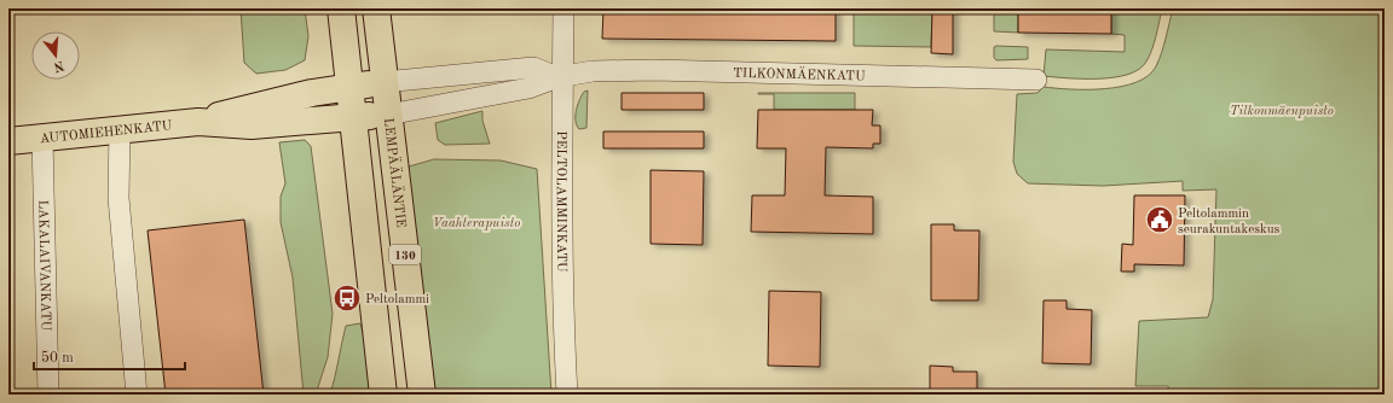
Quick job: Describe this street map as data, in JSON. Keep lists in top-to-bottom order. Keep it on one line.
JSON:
{"streets":{"main road":["TILKONMÄENKATU","AUTOMIEHENKATU","LEMPÄÄLÄNTIE","130"],"street":["PELTOLAMMINKATU","LAKALAIVANKATU"]},"crossings":[["TILKONMÄENKATU","AUTOMIEHENKATU"],["TILKONMÄENKATU","LEMPÄÄLÄNTIE"],["TILKONMÄENKATU","PELTOLAMMINKATU"],["AUTOMIEHENKATU","LEMPÄÄLÄNTIE"],["AUTOMIEHENKATU","LAKALAIVANKATU"]],"parks":["Tilkonmäenpuisto","Vaahterapuisto"],"places":{"public building":["Peltolammin seurakuntakeskus"],"bus stop":["Peltolammi"]},"scale_bar":"50 m","north":"bottom"}
